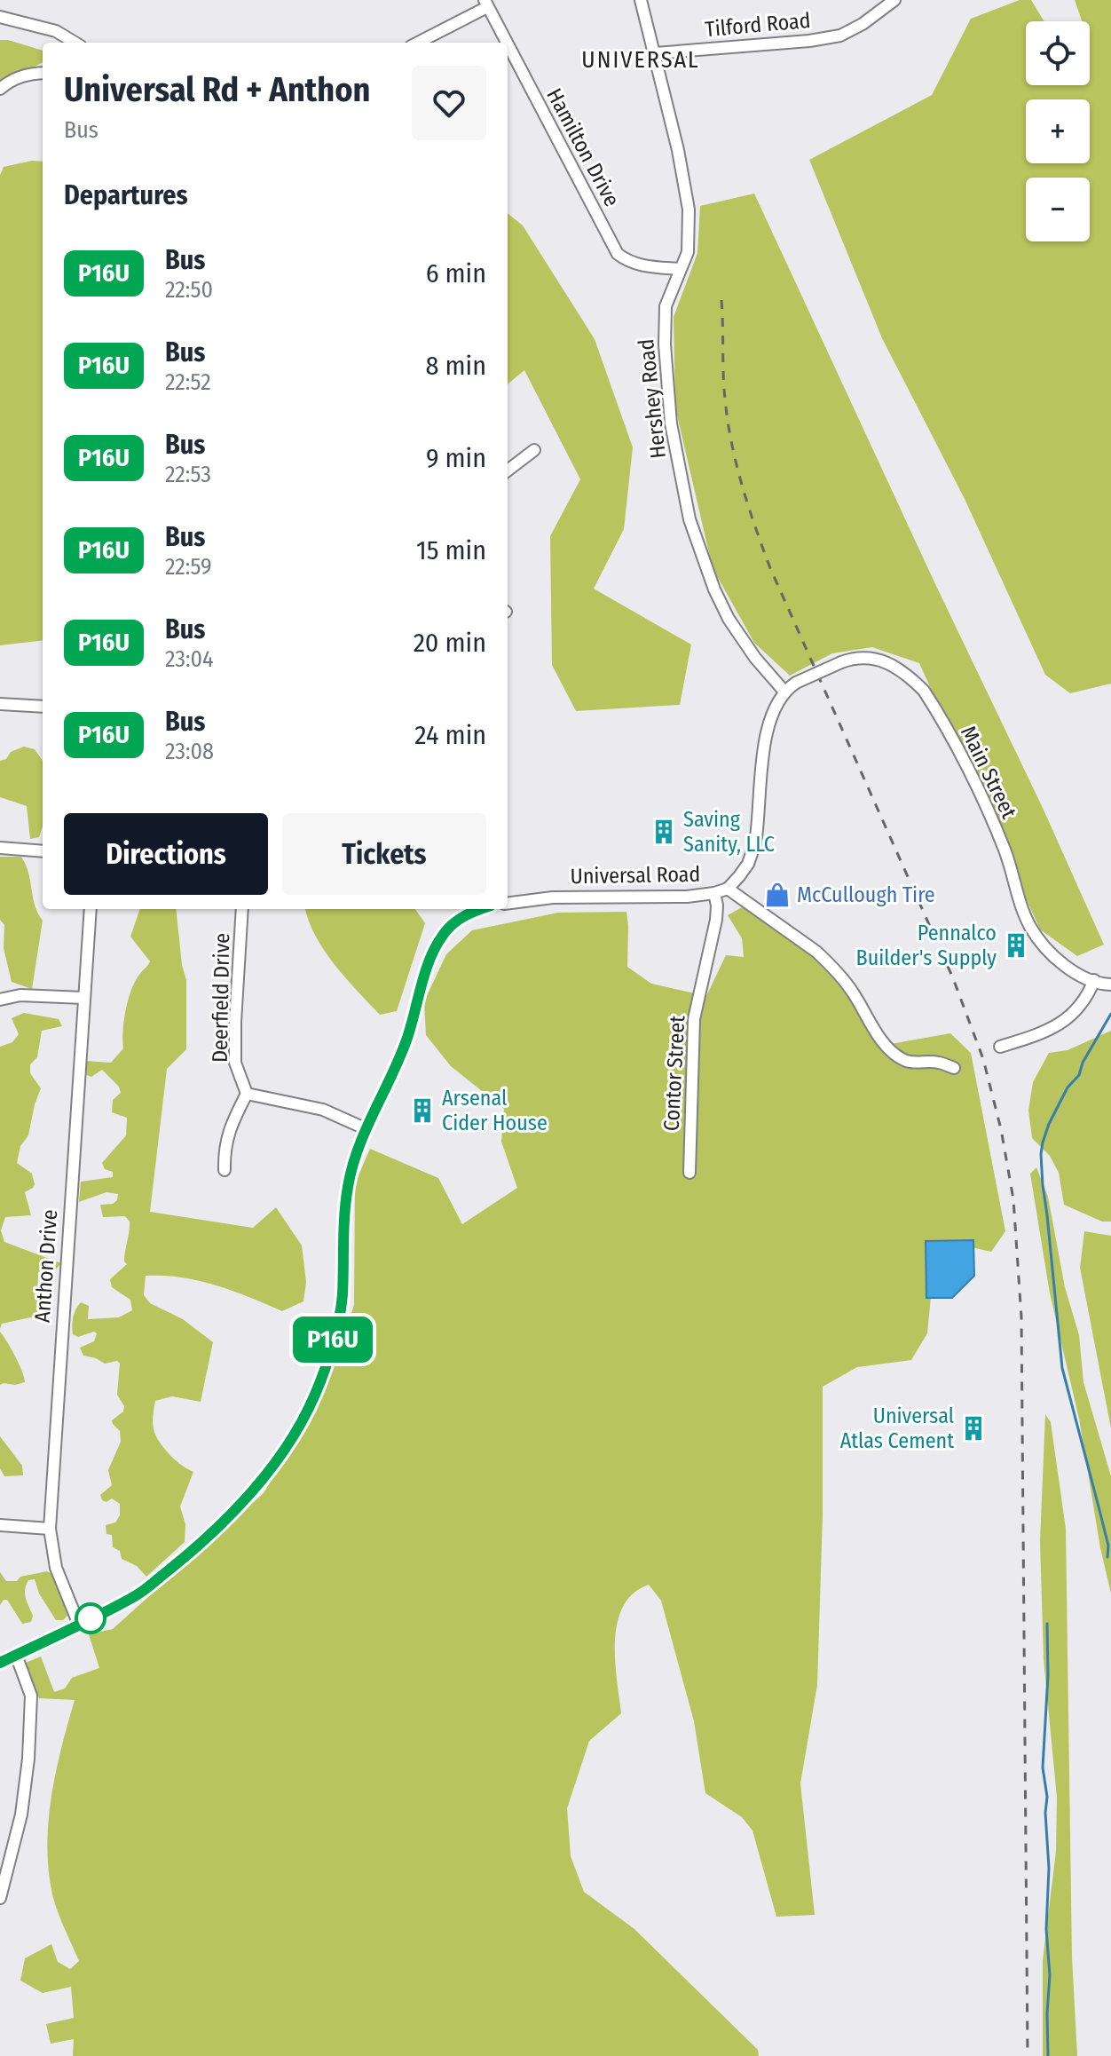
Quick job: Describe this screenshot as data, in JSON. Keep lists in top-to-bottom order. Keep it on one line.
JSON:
{"streets":{"street":["Tilford Road","Hamilton Drive","Hershey Road","Main Street","Universal Road","Deerfield Drive","Contor Street","Anthon Drive"]},"crossings":[["Tilford Road","Hershey Road"],["Hamilton Drive","Hershey Road"],["Hershey Road","Main Street"],["Hershey Road","Universal Road"],["Main Street","Universal Road"],["Universal Road","Contor Street"]],"districts":["UNIVERSAL"],"places":{"building":["Saving Sanity, LLC","Pennalco Builder's Supply","Arsenal Cider House","Universal Atlas Cement"],"shop":["McCullough Tire"]},"lines":["bus line P16U"],"page":{"on_map":"P16U","map_buttons":["+","−"],"heading":[["Universal Rd + Anthon","Bus"],"Departures"],"list":[{"mark":"P16U","name":"Bus","note":"22:50","value":"6 min"},{"mark":"P16U","name":"Bus","note":"22:52","value":"8 min"},{"mark":"P16U","name":"Bus","note":"22:53","value":"9 min"},{"mark":"P16U","name":"Bus","note":"22:59","value":"15 min"},{"mark":"P16U","name":"Bus","note":"23:04","value":"20 min"},{"mark":"P16U","name":"Bus","note":"23:08","value":"24 min"}],"buttons":["Directions","Tickets"]}}
